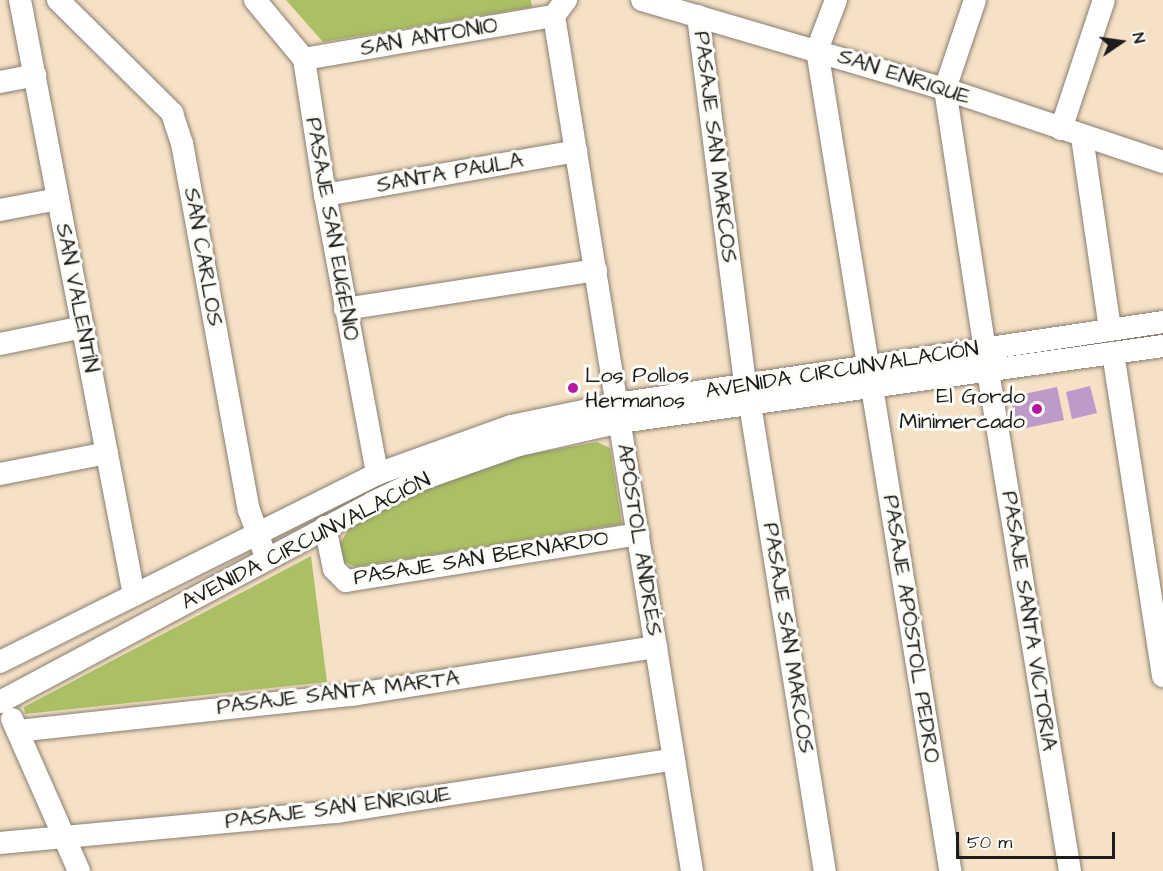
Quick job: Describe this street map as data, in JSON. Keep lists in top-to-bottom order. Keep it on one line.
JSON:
{"streets":{"street":["SAN ANTONIO","SAN ENRIQUE","PASAJE SAN MARCOS","SANTA PAULA","PASAJE SAN EUGENIO","SAN CARLOS","SAN VALENTÍN","AVENIDA CIRCUNVALACIÓN","APÓSTOL ANDRÉS","PASAJE SAN BERNARDO","PASAJE SANTA VICTORIA","PASAJE APÓSTOL PEDRO","PASAJE SANTA MARTA","PASAJE SAN ENRIQUE"]},"crossings":[["SAN ANTONIO","PASAJE SAN EUGENIO"],["SAN ANTONIO","APÓSTOL ANDRÉS"],["SAN ENRIQUE","PASAJE SAN MARCOS"],["SAN ENRIQUE","PASAJE SANTA VICTORIA"],["SAN ENRIQUE","PASAJE APÓSTOL PEDRO"],["PASAJE SAN MARCOS","AVENIDA CIRCUNVALACIÓN"],["SANTA PAULA","PASAJE SAN EUGENIO"],["SANTA PAULA","APÓSTOL ANDRÉS"],["PASAJE SAN EUGENIO","AVENIDA CIRCUNVALACIÓN"],["SAN CARLOS","AVENIDA CIRCUNVALACIÓN"],["SAN VALENTÍN","AVENIDA CIRCUNVALACIÓN"],["AVENIDA CIRCUNVALACIÓN","APÓSTOL ANDRÉS"],["AVENIDA CIRCUNVALACIÓN","PASAJE SAN BERNARDO"],["AVENIDA CIRCUNVALACIÓN","PASAJE SANTA VICTORIA"],["AVENIDA CIRCUNVALACIÓN","PASAJE APÓSTOL PEDRO"],["APÓSTOL ANDRÉS","PASAJE SAN BERNARDO"],["APÓSTOL ANDRÉS","PASAJE SANTA MARTA"],["APÓSTOL ANDRÉS","PASAJE SAN ENRIQUE"]],"places":["Los Pollos Hermanos","El Gordo Minimercado"],"scale_bar":"50 m","north":"right"}
